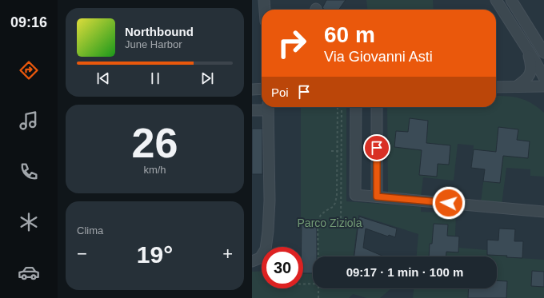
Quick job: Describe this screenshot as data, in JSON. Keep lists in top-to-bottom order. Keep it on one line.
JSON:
{"parks":["Parco Ziziola"],"page":{"tabs":"09:16","turn":["60 m","Via Giovanni Asti"],"song":["Northbound","June Harbor"],"then":"Poi","tile":[["26","km/h"],"Clima"],"heat":["−","19°","+"],"limit":"30","trip":"09:17 · 1 min · 100 m"}}
